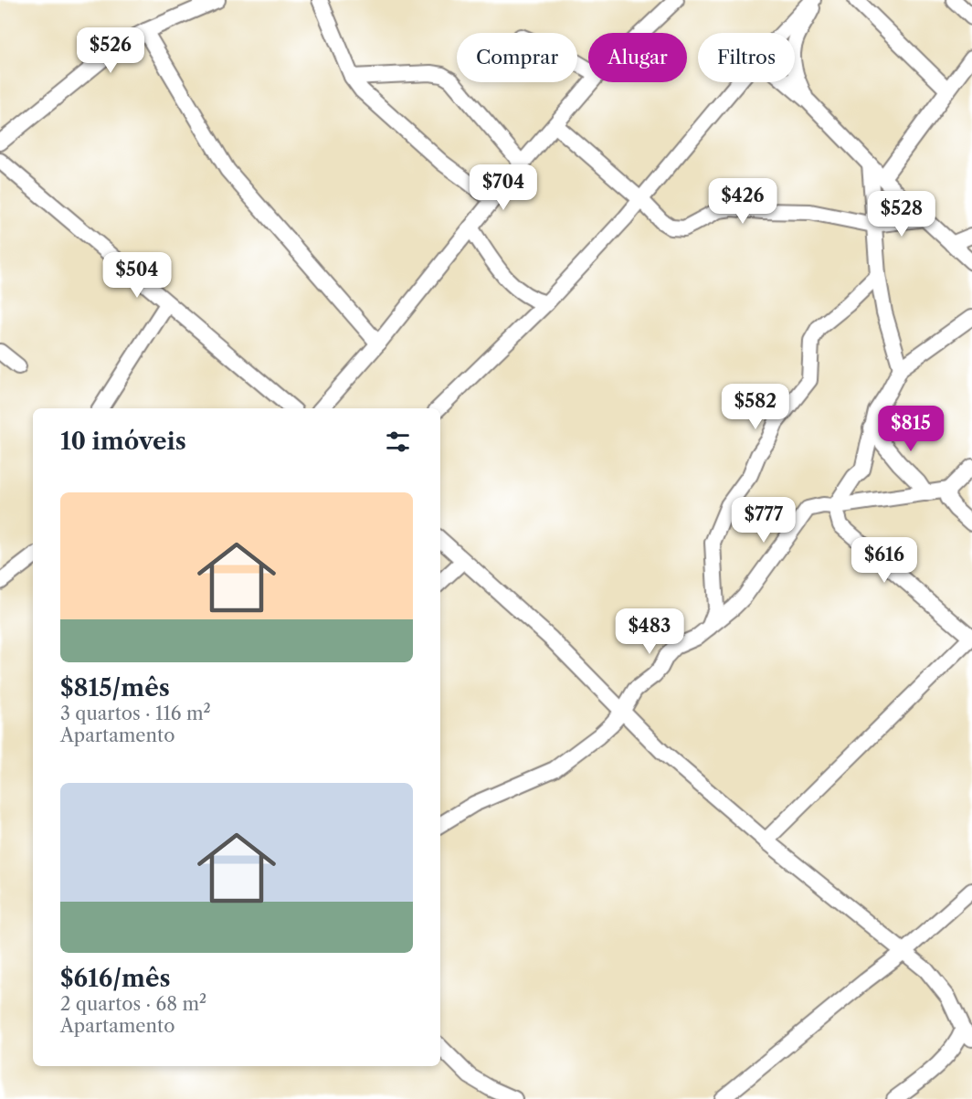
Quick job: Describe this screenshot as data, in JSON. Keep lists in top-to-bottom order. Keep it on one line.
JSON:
{"page":{"price":["$526","$704","$426","$528","$504","$582","$815","$777","$616","$483"],"chip":["Comprar","Alugar","Filtros"],"heading":"10 imóveis","list":[{"name":"$815/mês","note":"3 quartos · 116 m² · Apartamento"},{"name":"$616/mês","note":"2 quartos · 68 m² · Apartamento"}]}}
